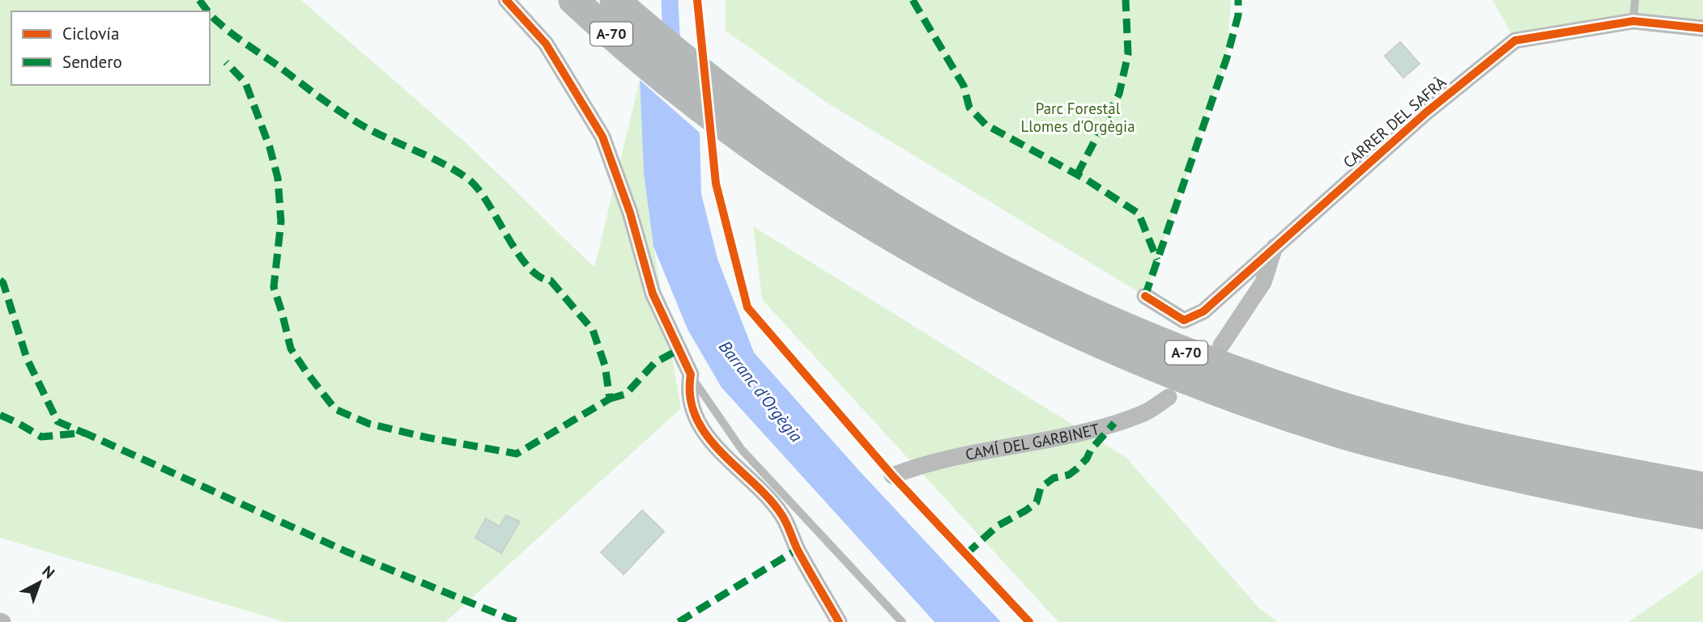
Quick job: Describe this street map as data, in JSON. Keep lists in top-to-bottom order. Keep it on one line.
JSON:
{"streets":{"highway":["A-70"],"street":["CARRER DEL SAFRÀ","CAMÍ DEL GARBINET"]},"water":["Barranc d'Orgègia"],"parks":["Parc Forestal Llomes d'Orgègia"],"legend":["Ciclovía","Sendero"],"north":"top right"}
